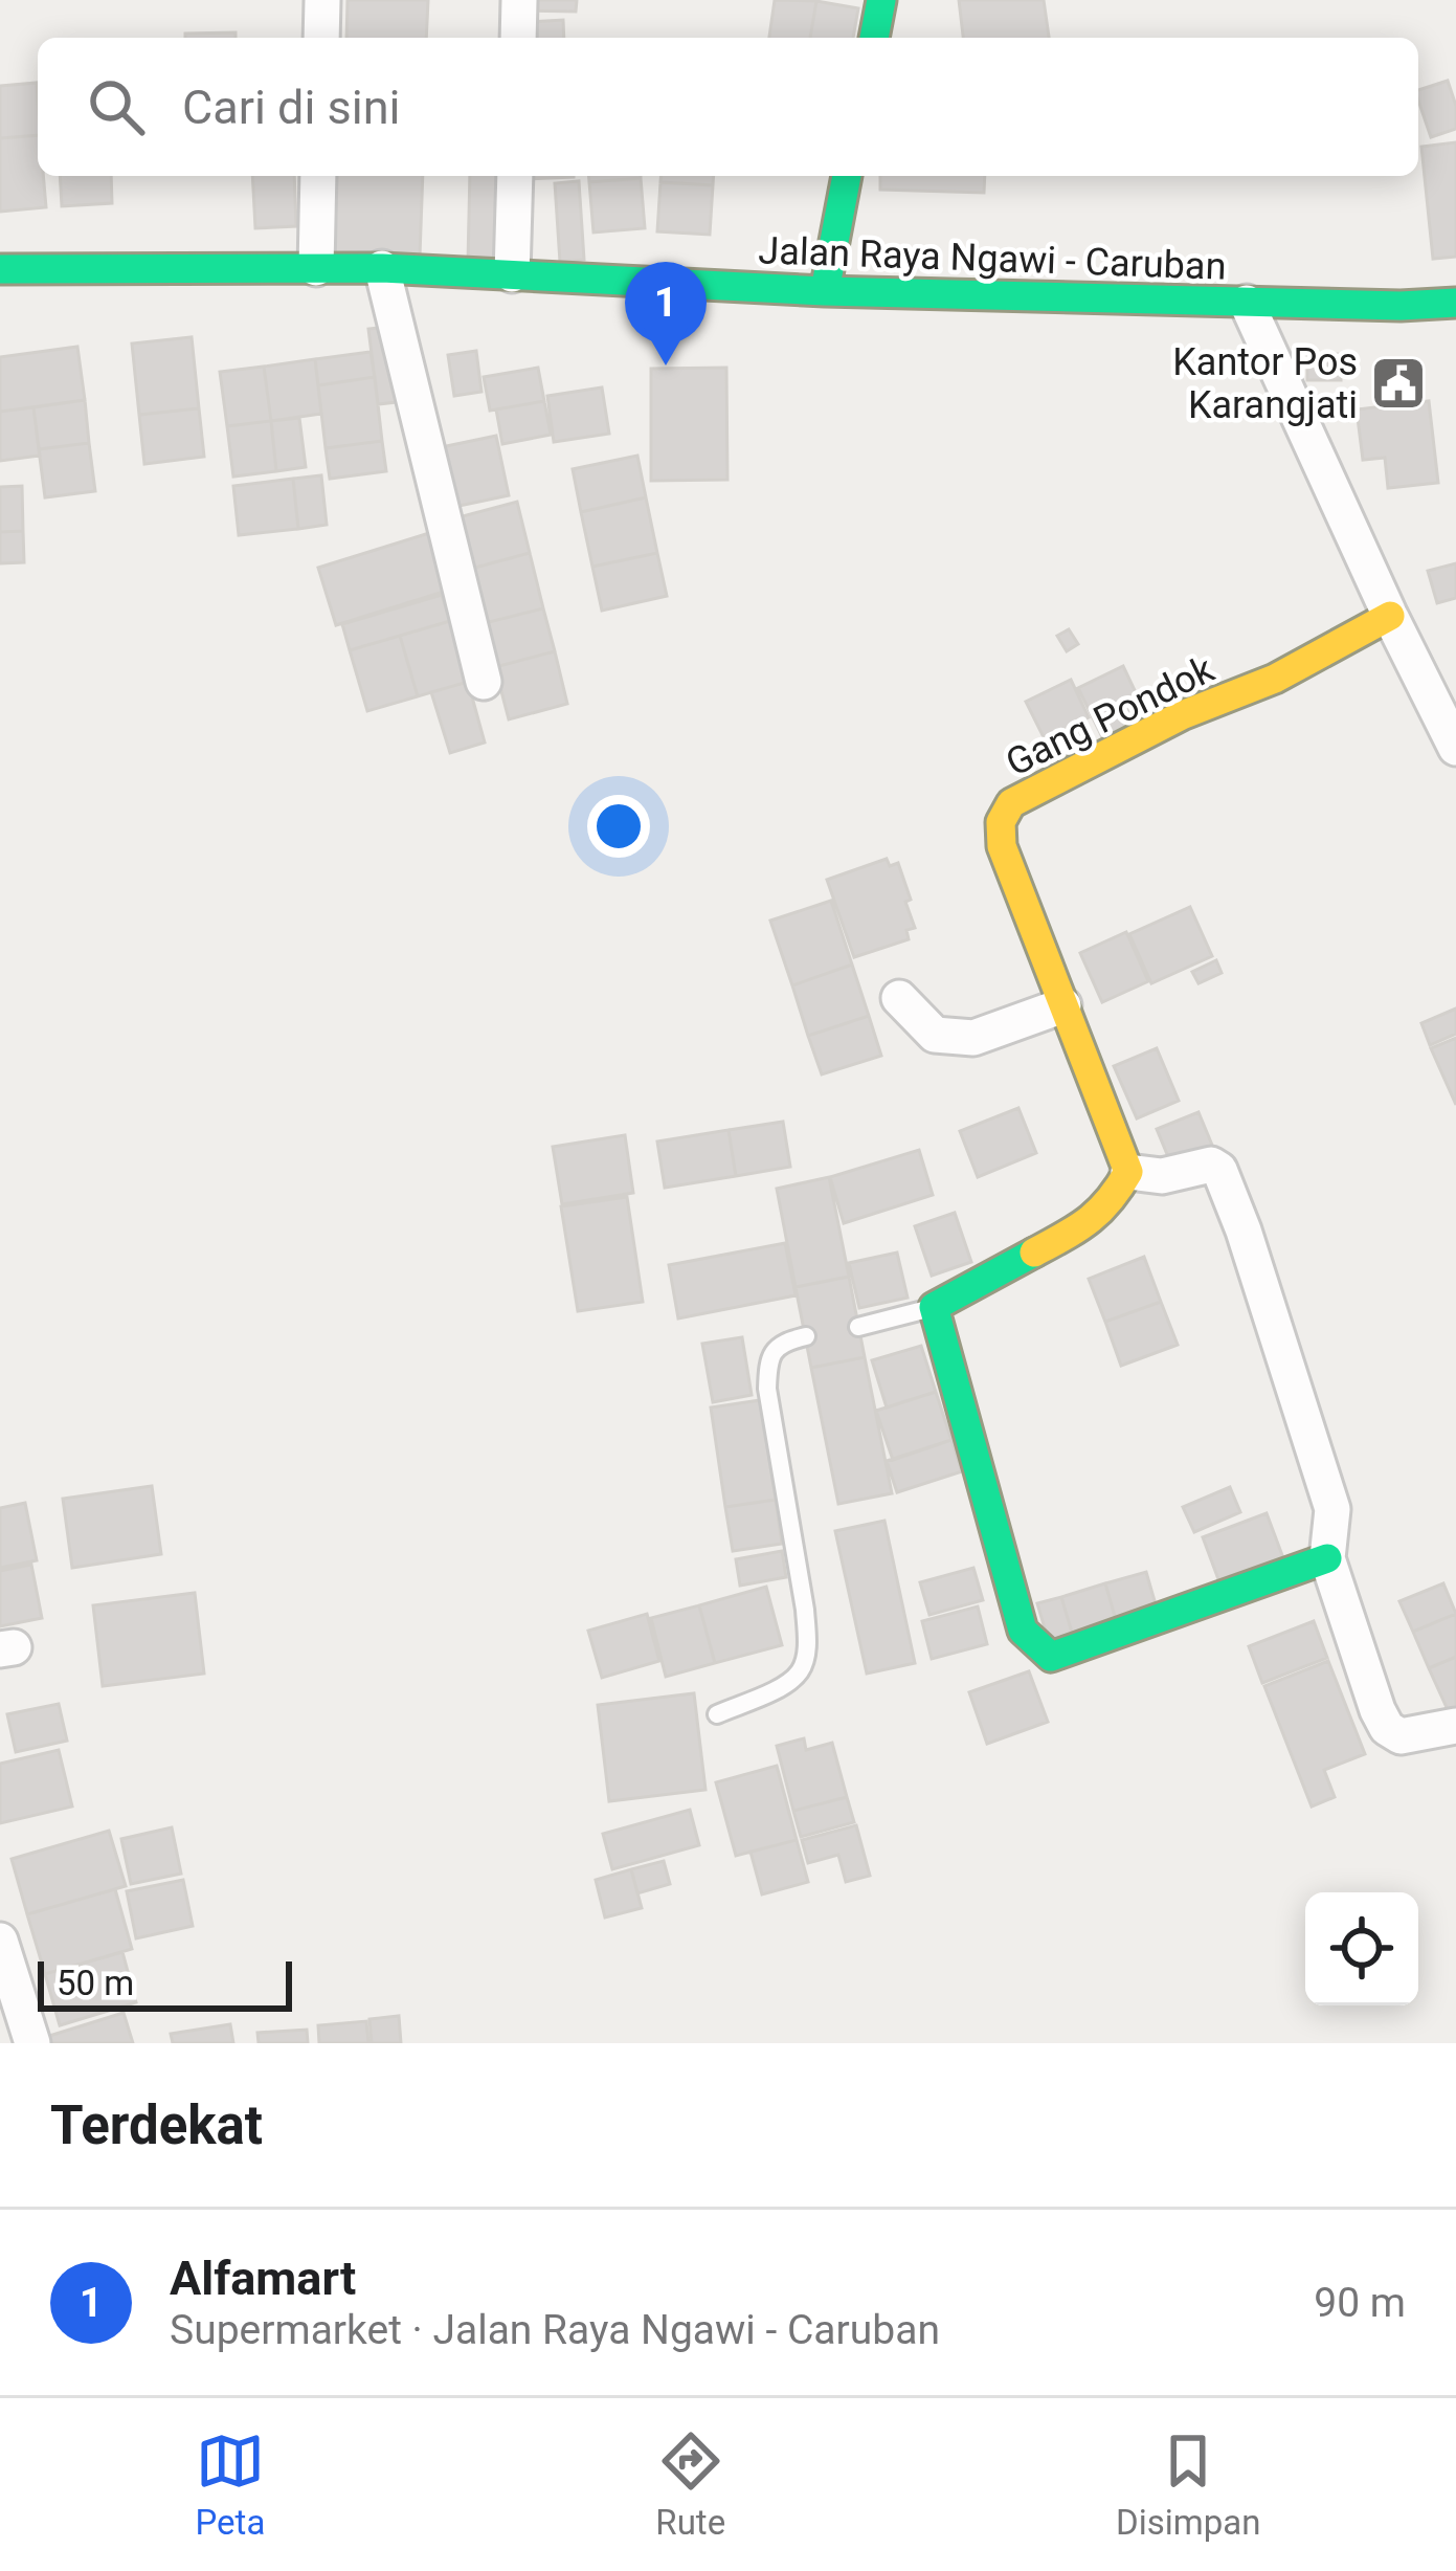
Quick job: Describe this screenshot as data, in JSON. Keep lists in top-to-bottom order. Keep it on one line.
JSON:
{"streets":{"main road":["Jalan Raya Ngawi - Caruban","Gang Pondok"]},"places":{"public building":["Kantor Pos Karangjati"]},"scale_bar":"50 m","page":{"search":"Cari di sini","pins":"1","scale":"50 m","heading":"Terdekat","list":[{"mark":"1","name":"Alfamart","note":"Supermarket · Jalan Raya Ngawi - Caruban","value":"90 m"}],"nav":["Peta","Rute","Disimpan"]}}
